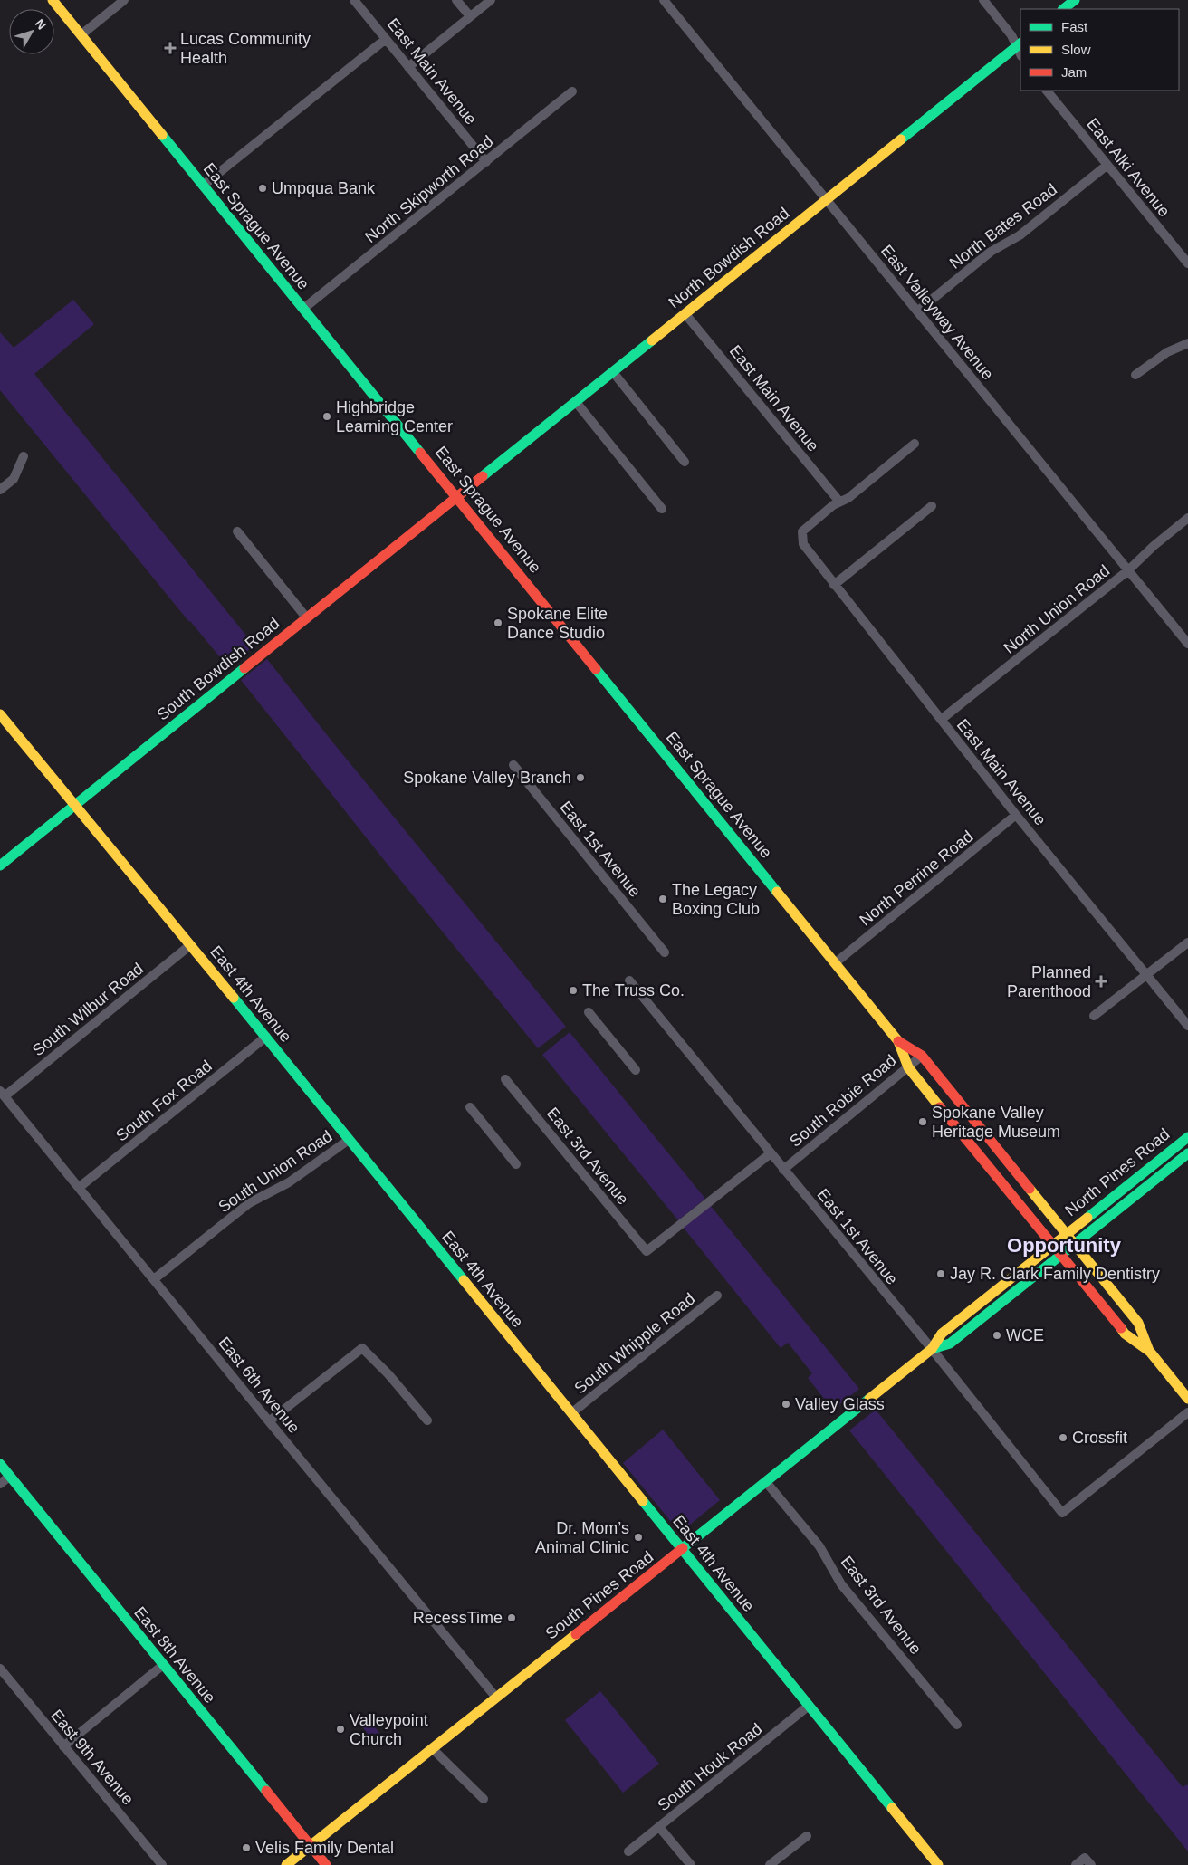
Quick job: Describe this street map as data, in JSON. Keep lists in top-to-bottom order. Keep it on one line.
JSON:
{"streets":{"main road":["East Sprague Avenue","North Bowdish Road","South Bowdish Road","East 4th Avenue","North Pines Road","South Pines Road","East 8th Avenue"],"street":["East Main Avenue","East Alki Avenue","North Skipworth Road","North Bates Road","East Valleyway Avenue","North Union Road","East 1st Avenue","North Perrine Road","South Wilbur Road","South Fox Road","South Robie Road","East 3rd Avenue","South Union Road","South Whipple Road","East 6th Avenue","East 9th Avenue","South Houk Road"]},"crossings":[["East Main Avenue","North Skipworth Road"],["East Main Avenue","North Bowdish Road"],["East Main Avenue","North Union Road"],["East Main Avenue","North Perrine Road"],["East Alki Avenue","North Bates Road"],["North Skipworth Road","East Sprague Avenue"],["East Sprague Avenue","North Bowdish Road"],["East Sprague Avenue","South Bowdish Road"],["East Sprague Avenue","North Perrine Road"],["East Sprague Avenue","South Robie Road"],["East Sprague Avenue","North Pines Road"],["East Sprague Avenue","South Pines Road"],["North Bates Road","East Valleyway Avenue"],["North Bowdish Road","East Valleyway Avenue"],["North Bowdish Road","South Bowdish Road"],["East Valleyway Avenue","North Union Road"],["South Bowdish Road","East 4th Avenue"],["East 1st Avenue","South Robie Road"],["East 1st Avenue","South Pines Road"],["East 4th Avenue","South Wilbur Road"],["East 4th Avenue","South Fox Road"],["East 4th Avenue","South Union Road"],["East 4th Avenue","South Whipple Road"],["East 4th Avenue","South Pines Road"],["East 4th Avenue","South Houk Road"],["South Wilbur Road","East 6th Avenue"],["South Fox Road","East 6th Avenue"],["South Robie Road","East 3rd Avenue"],["East 3rd Avenue","South Pines Road"],["South Union Road","East 6th Avenue"],["North Pines Road","South Pines Road"],["East 6th Avenue","South Pines Road"],["South Pines Road","East 8th Avenue"]],"districts":["Opportunity"],"places":{"health":["Lucas Community Health","Planned Parenthood"],"other":["Umpqua Bank","Highbridge Learning Center","Spokane Elite Dance Studio","Spokane Valley Branch","The Legacy Boxing Club","The Truss Co.","Spokane Valley Heritage Museum","Jay R. Clark Family Dentistry","WCE","Valley Glass","Crossfit","Dr. Mom’s Animal Clinic","RecessTime","Valleypoint Church","Velis Family Dental"]},"legend":["Fast","Slow","Jam"],"north":"top right"}
